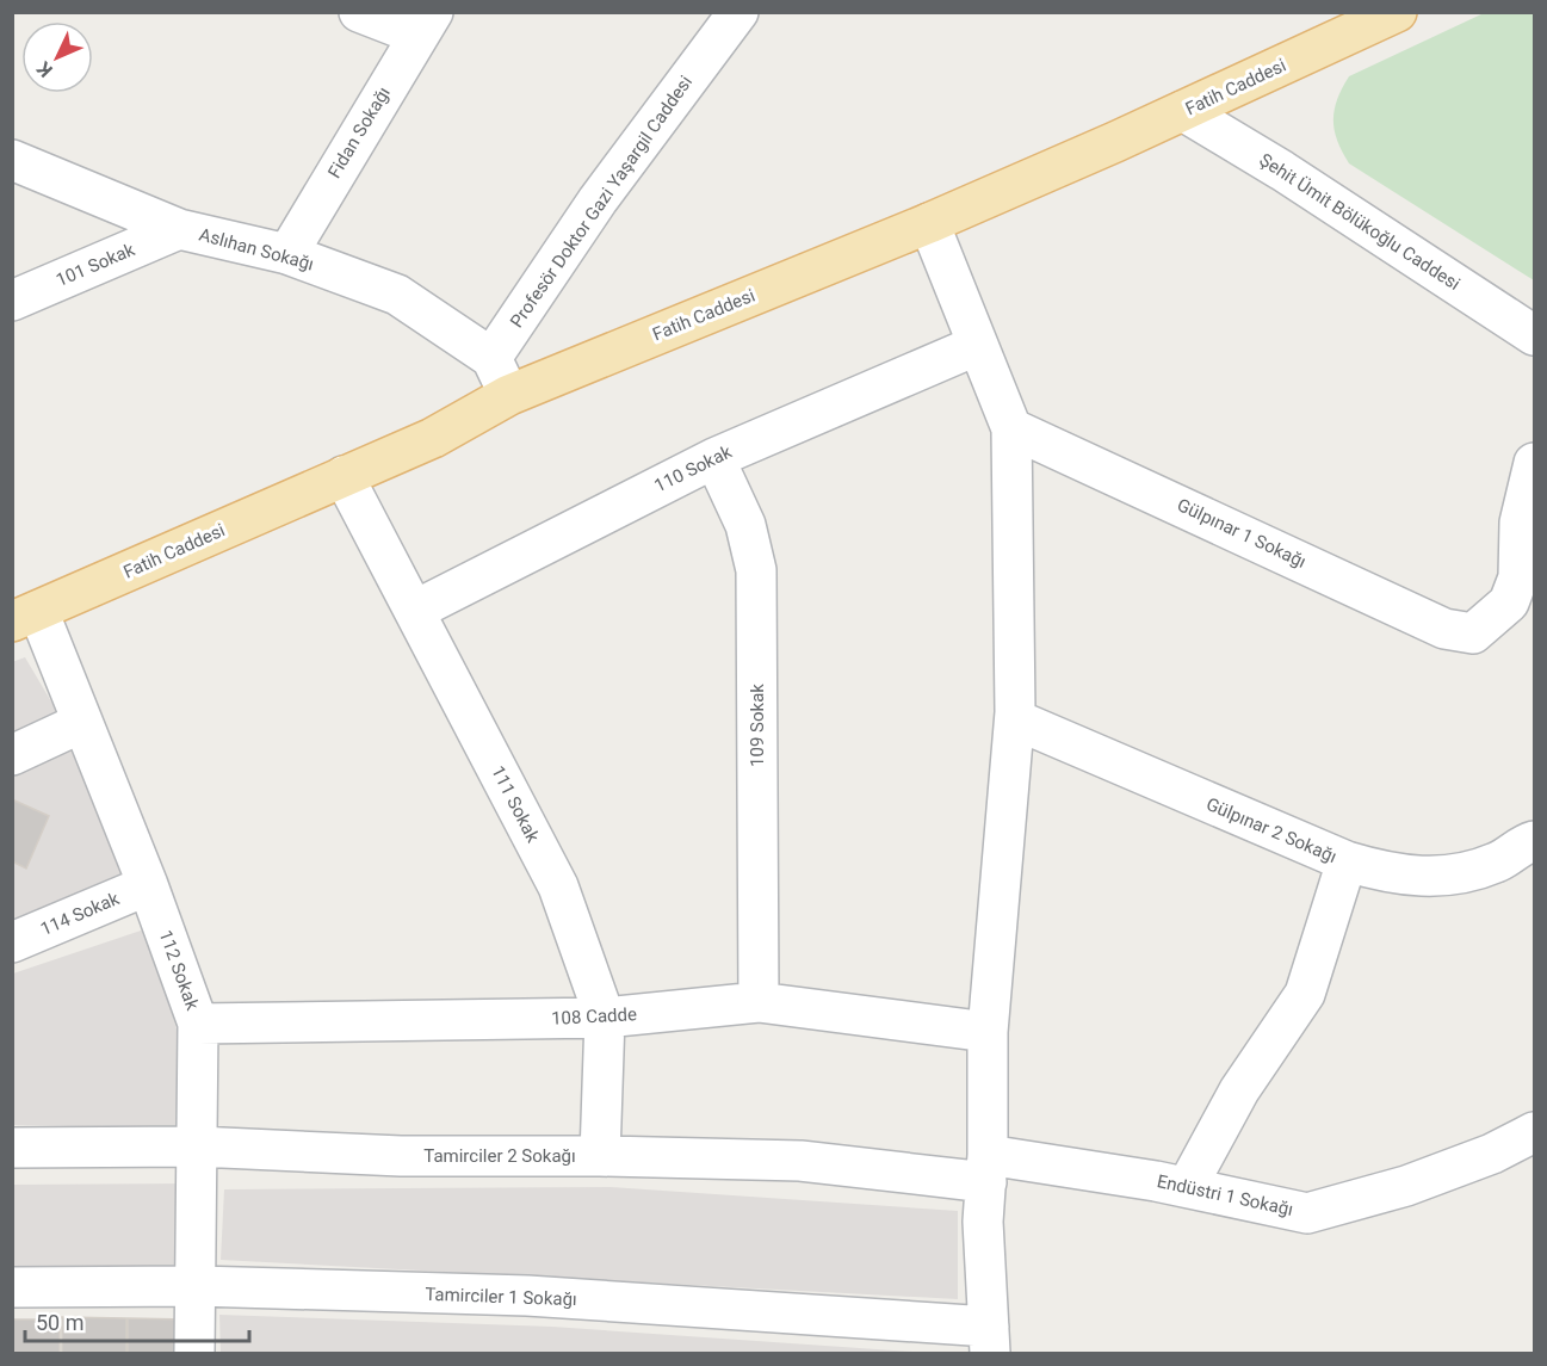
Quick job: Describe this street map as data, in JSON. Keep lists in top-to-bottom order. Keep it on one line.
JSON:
{"streets":{"main road":["Fatih Caddesi"],"street":["Fidan Sokağı","Profesör Doktor Gazi Yaşargil Caddesi","Şehit Ümit Bölükoğlu Caddesi","Aslıhan Sokağı","101 Sokak","110 Sokak","Gülpınar 1 Sokağı","109 Sokak","111 Sokak","Gülpınar 2 Sokağı","114 Sokak","112 Sokak","108 Cadde","Tamirciler 2 Sokağı","Endüstri 1 Sokağı","Tamirciler 1 Sokağı"]},"crossings":[["Fatih Caddesi","Şehit Ümit Bölükoğlu Caddesi"],["Fatih Caddesi","111 Sokak"],["Fatih Caddesi","112 Sokak"],["Fidan Sokağı","Aslıhan Sokağı"],["Profesör Doktor Gazi Yaşargil Caddesi","Aslıhan Sokağı"],["Aslıhan Sokağı","101 Sokak"],["110 Sokak","109 Sokak"],["110 Sokak","111 Sokak"],["109 Sokak","108 Cadde"],["111 Sokak","108 Cadde"],["111 Sokak","Tamirciler 2 Sokağı"],["114 Sokak","112 Sokak"],["112 Sokak","108 Cadde"],["112 Sokak","Tamirciler 2 Sokağı"],["112 Sokak","Tamirciler 1 Sokağı"],["Tamirciler 2 Sokağı","Endüstri 1 Sokağı"]],"scale_bar":"50 m","north":"bottom left"}
